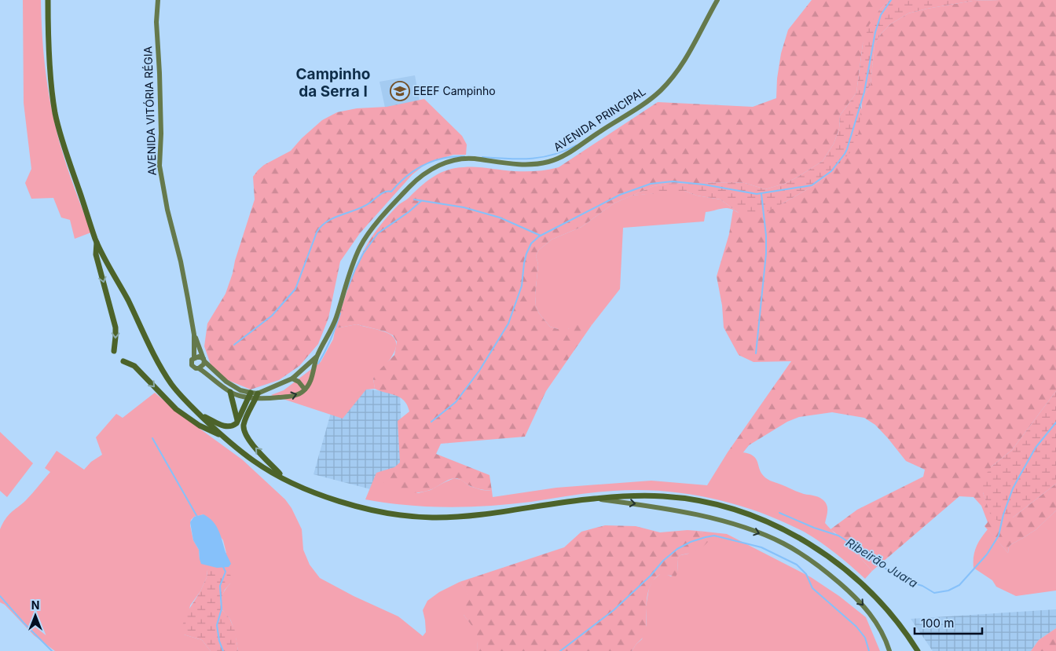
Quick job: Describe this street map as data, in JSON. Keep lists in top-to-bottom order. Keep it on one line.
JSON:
{"streets":{"street":["AVENIDA VITÓRIA RÉGIA","AVENIDA PRINCIPAL"]},"districts":["Campinho da Serra I"],"water":["Ribeirão Juara"],"places":{"school or university":["EEEF Campinho"]},"scale_bar":"100 m","north":"top"}
